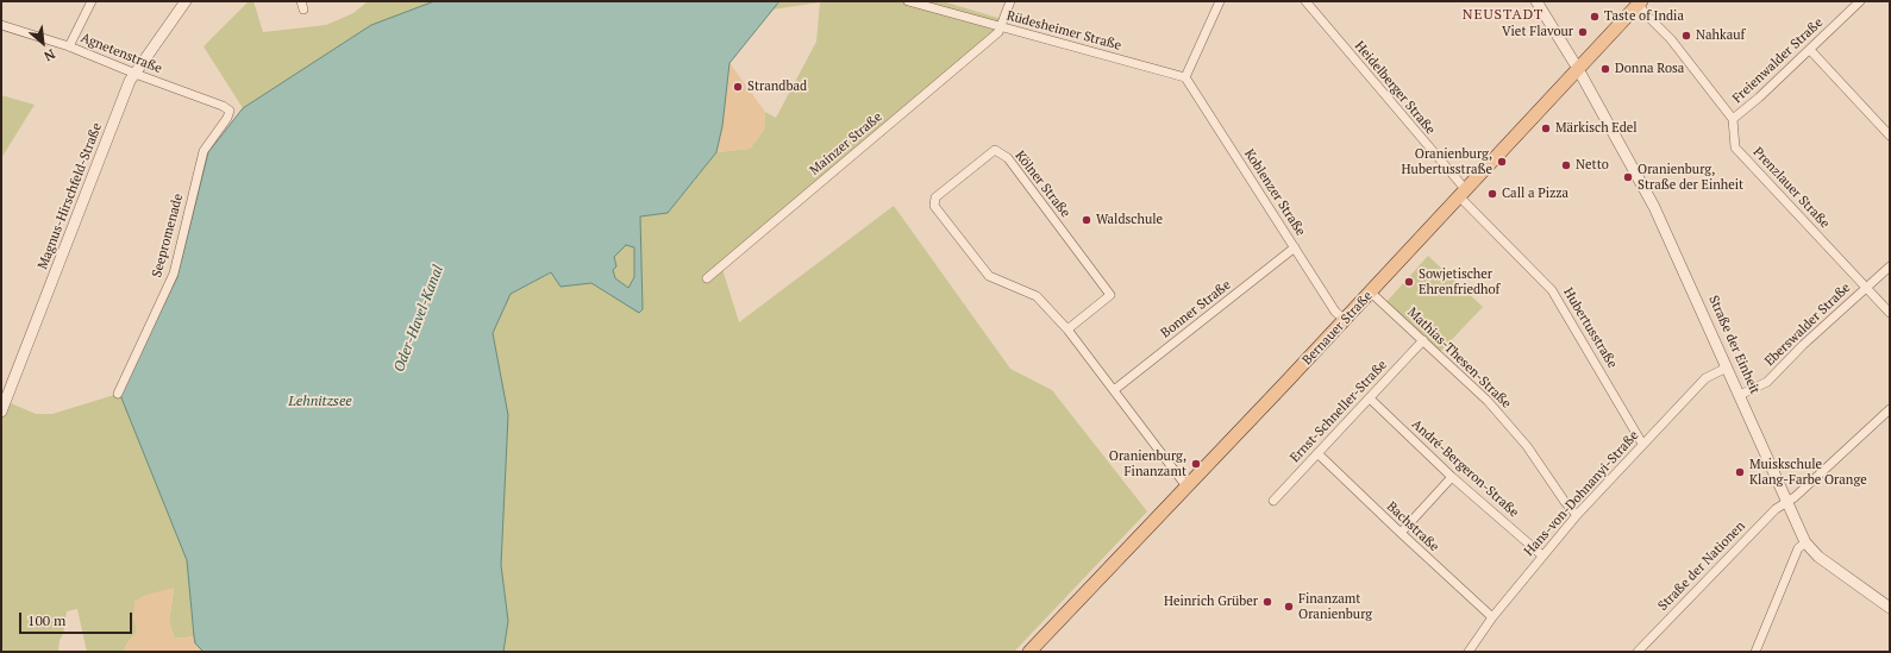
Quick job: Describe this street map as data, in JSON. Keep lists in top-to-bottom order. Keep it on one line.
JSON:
{"streets":{"main road":["Bernauer Straße"],"street":["Rüdesheimer Straße","Agnetenstraße","Freienwalder Straße","Heidelberger Straße","Mainzer Straße","Kölner Straße","Prenzlauer Straße","Koblenzer Straße","Magnus-Hirschfeld-Straße","Seepromenade","Bonner Straße","Eberswalder Straße","Hubertusstraße","Straße der Einheit","Mathias-Thesen-Straße","Ernst-Schneller-Straße","André-Bergeron-Straße","Hans-von-Dohnanyi-Straße","Bachstraße","Straße der Nationen"]},"crossings":[["Rüdesheimer Straße","Mainzer Straße"],["Rüdesheimer Straße","Koblenzer Straße"],["Agnetenstraße","Magnus-Hirschfeld-Straße"],["Agnetenstraße","Seepromenade"],["Freienwalder Straße","Prenzlauer Straße"],["Heidelberger Straße","Bernauer Straße"],["Heidelberger Straße","Hubertusstraße"],["Kölner Straße","Bonner Straße"],["Kölner Straße","Bernauer Straße"],["Prenzlauer Straße","Eberswalder Straße"],["Koblenzer Straße","Bonner Straße"],["Koblenzer Straße","Bernauer Straße"],["Eberswalder Straße","Straße der Einheit"],["Bernauer Straße","Hubertusstraße"],["Bernauer Straße","Straße der Einheit"],["Bernauer Straße","Mathias-Thesen-Straße"],["Hubertusstraße","Hans-von-Dohnanyi-Straße"],["Straße der Einheit","Hans-von-Dohnanyi-Straße"],["Straße der Einheit","Straße der Nationen"],["Mathias-Thesen-Straße","Ernst-Schneller-Straße"],["Mathias-Thesen-Straße","Hans-von-Dohnanyi-Straße"],["Ernst-Schneller-Straße","André-Bergeron-Straße"],["Ernst-Schneller-Straße","Bachstraße"],["André-Bergeron-Straße","Hans-von-Dohnanyi-Straße"],["Hans-von-Dohnanyi-Straße","Bachstraße"]],"districts":["NEUSTADT"],"water":["Oder-Havel-Kanal","Lehnitzsee"],"places":["Taste of India","Viet Flavour","Nahkauf","Donna Rosa","Strandbad","Märkisch Edel","Oranienburg, Hubertusstraße","Netto","Oranienburg, Straße der Einheit","Call a Pizza","Waldschule","Sowjetischer Ehrenfriedhof","Oranienburg, Finanzamt","Muiskschule Klang-Farbe Orange","Heinrich Grüber","Finanzamt Oranienburg"],"scale_bar":"100 m","north":"bottom right"}
